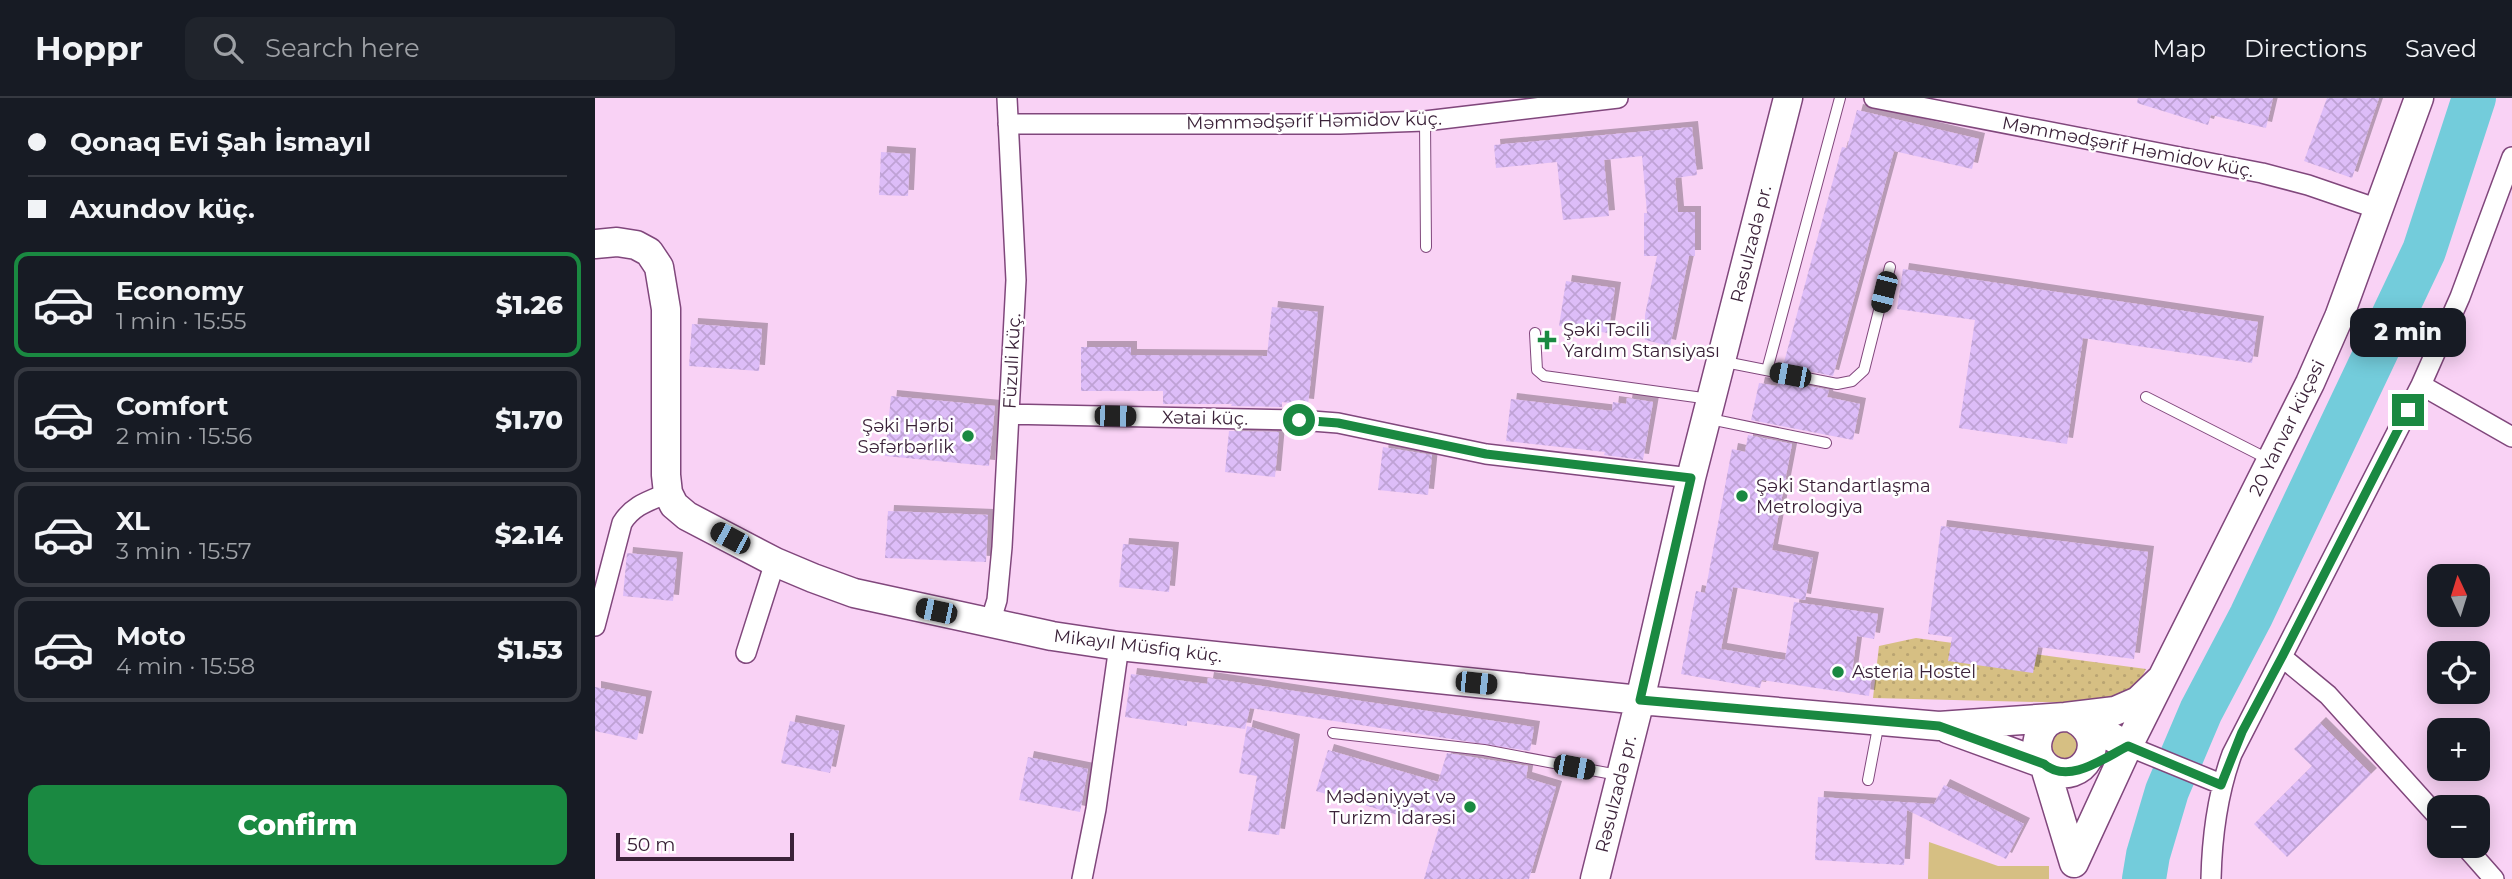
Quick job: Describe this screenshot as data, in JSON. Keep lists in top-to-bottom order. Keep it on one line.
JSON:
{"streets":{"main road":["Rəsulzadə pr.","20 Yanvar küçəsi","Mikayıl Müsfiq küç."],"street":["Məmmədşərif Həmidov küç.","Füzuli küç.","Xətai küç."]},"crossings":[["Məmmədşərif Həmidov küç.","Füzuli küç."],["Məmmədşərif Həmidov küç.","20 Yanvar küçəsi"],["Rəsulzadə pr.","Xətai küç."],["Rəsulzadə pr.","Mikayıl Müsfiq küç."],["Füzuli küç.","Xətai küç."],["Füzuli küç.","Mikayıl Müsfiq küç."]],"places":{"health":["Şəki Təcili Yardım Stansiyası"],"other":["Şəki Hərbi Səfərbərlik","Şəki Standartlaşma Metrologiya","Asteria Hostel","Mədəniyyət və Turizm İdarəsi"]},"scale_bar":"50 m","north":"top","page":{"header":"Hoppr","search":"Search here","nav":["Map","Directions","Saved"],"banner":["Qonaq Evi Şah İsmayıl","Axundov küç."],"list":[{"name":"Economy","note":"1 min · 15:55","value":"$1.26"},{"name":"Comfort","note":"2 min · 15:56","value":"$1.70"},{"name":"XL","note":"3 min · 15:57","value":"$2.14"},{"name":"Moto","note":"4 min · 15:58","value":"$1.53"}],"bubble":"2 min","map_buttons":["+","−"],"buttons":"Confirm","scale":"50 m"}}
